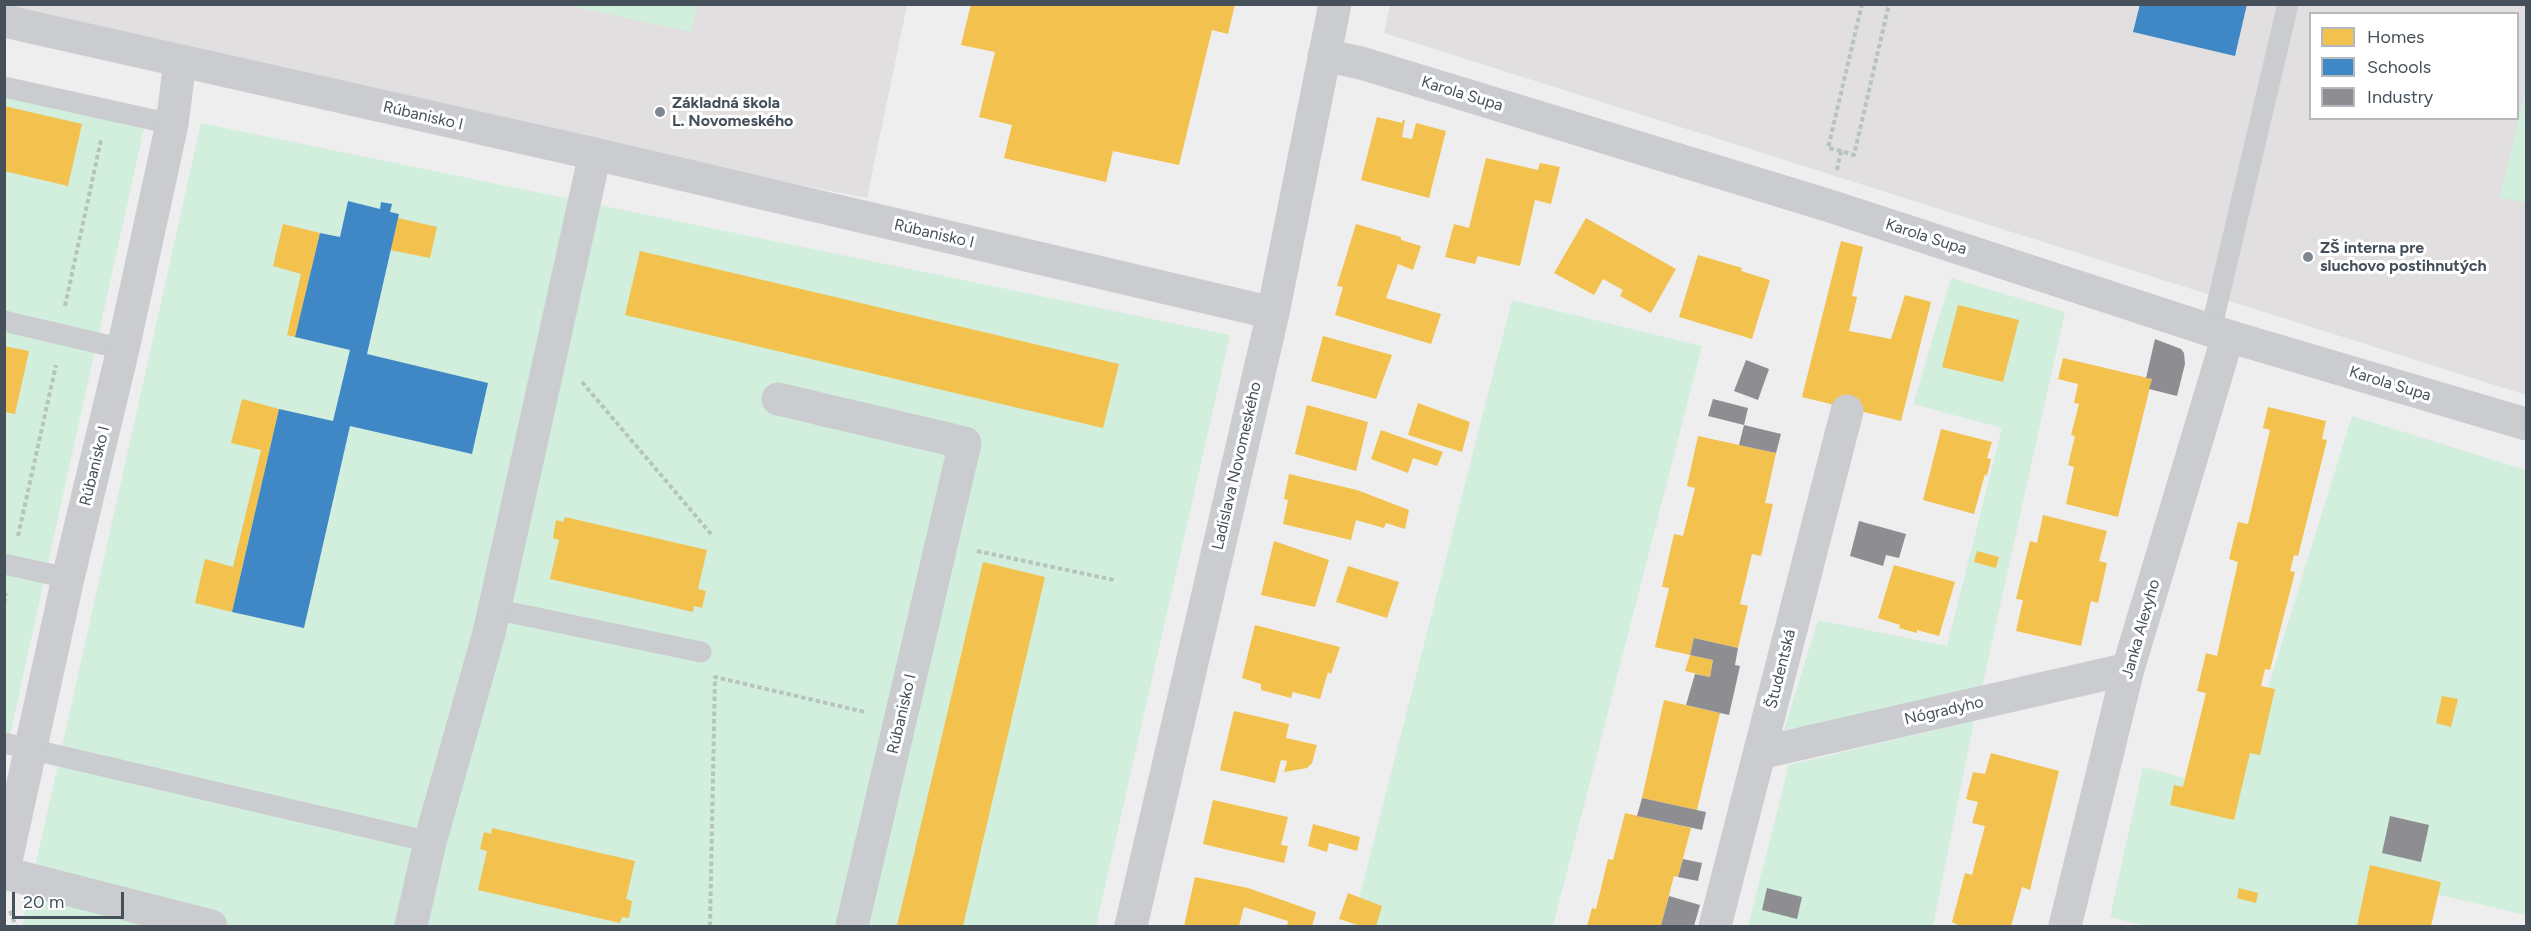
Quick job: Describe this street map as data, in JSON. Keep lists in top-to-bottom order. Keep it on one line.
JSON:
{"streets":{"street":["Karola Supa","Rúbanisko I","Ladislava Novomeského","Janka Alexyho","Študentská","Nógradyho"]},"crossings":[["Karola Supa","Ladislava Novomeského"],["Karola Supa","Janka Alexyho"],["Rúbanisko I","Ladislava Novomeského"],["Janka Alexyho","Nógradyho"],["Študentská","Nógradyho"]],"places":["Základná škola L. Novomeského","ZŠ interna pre sluchovo postihnutých"],"legend":["Homes","Schools","Industry"],"scale_bar":"20 m"}
